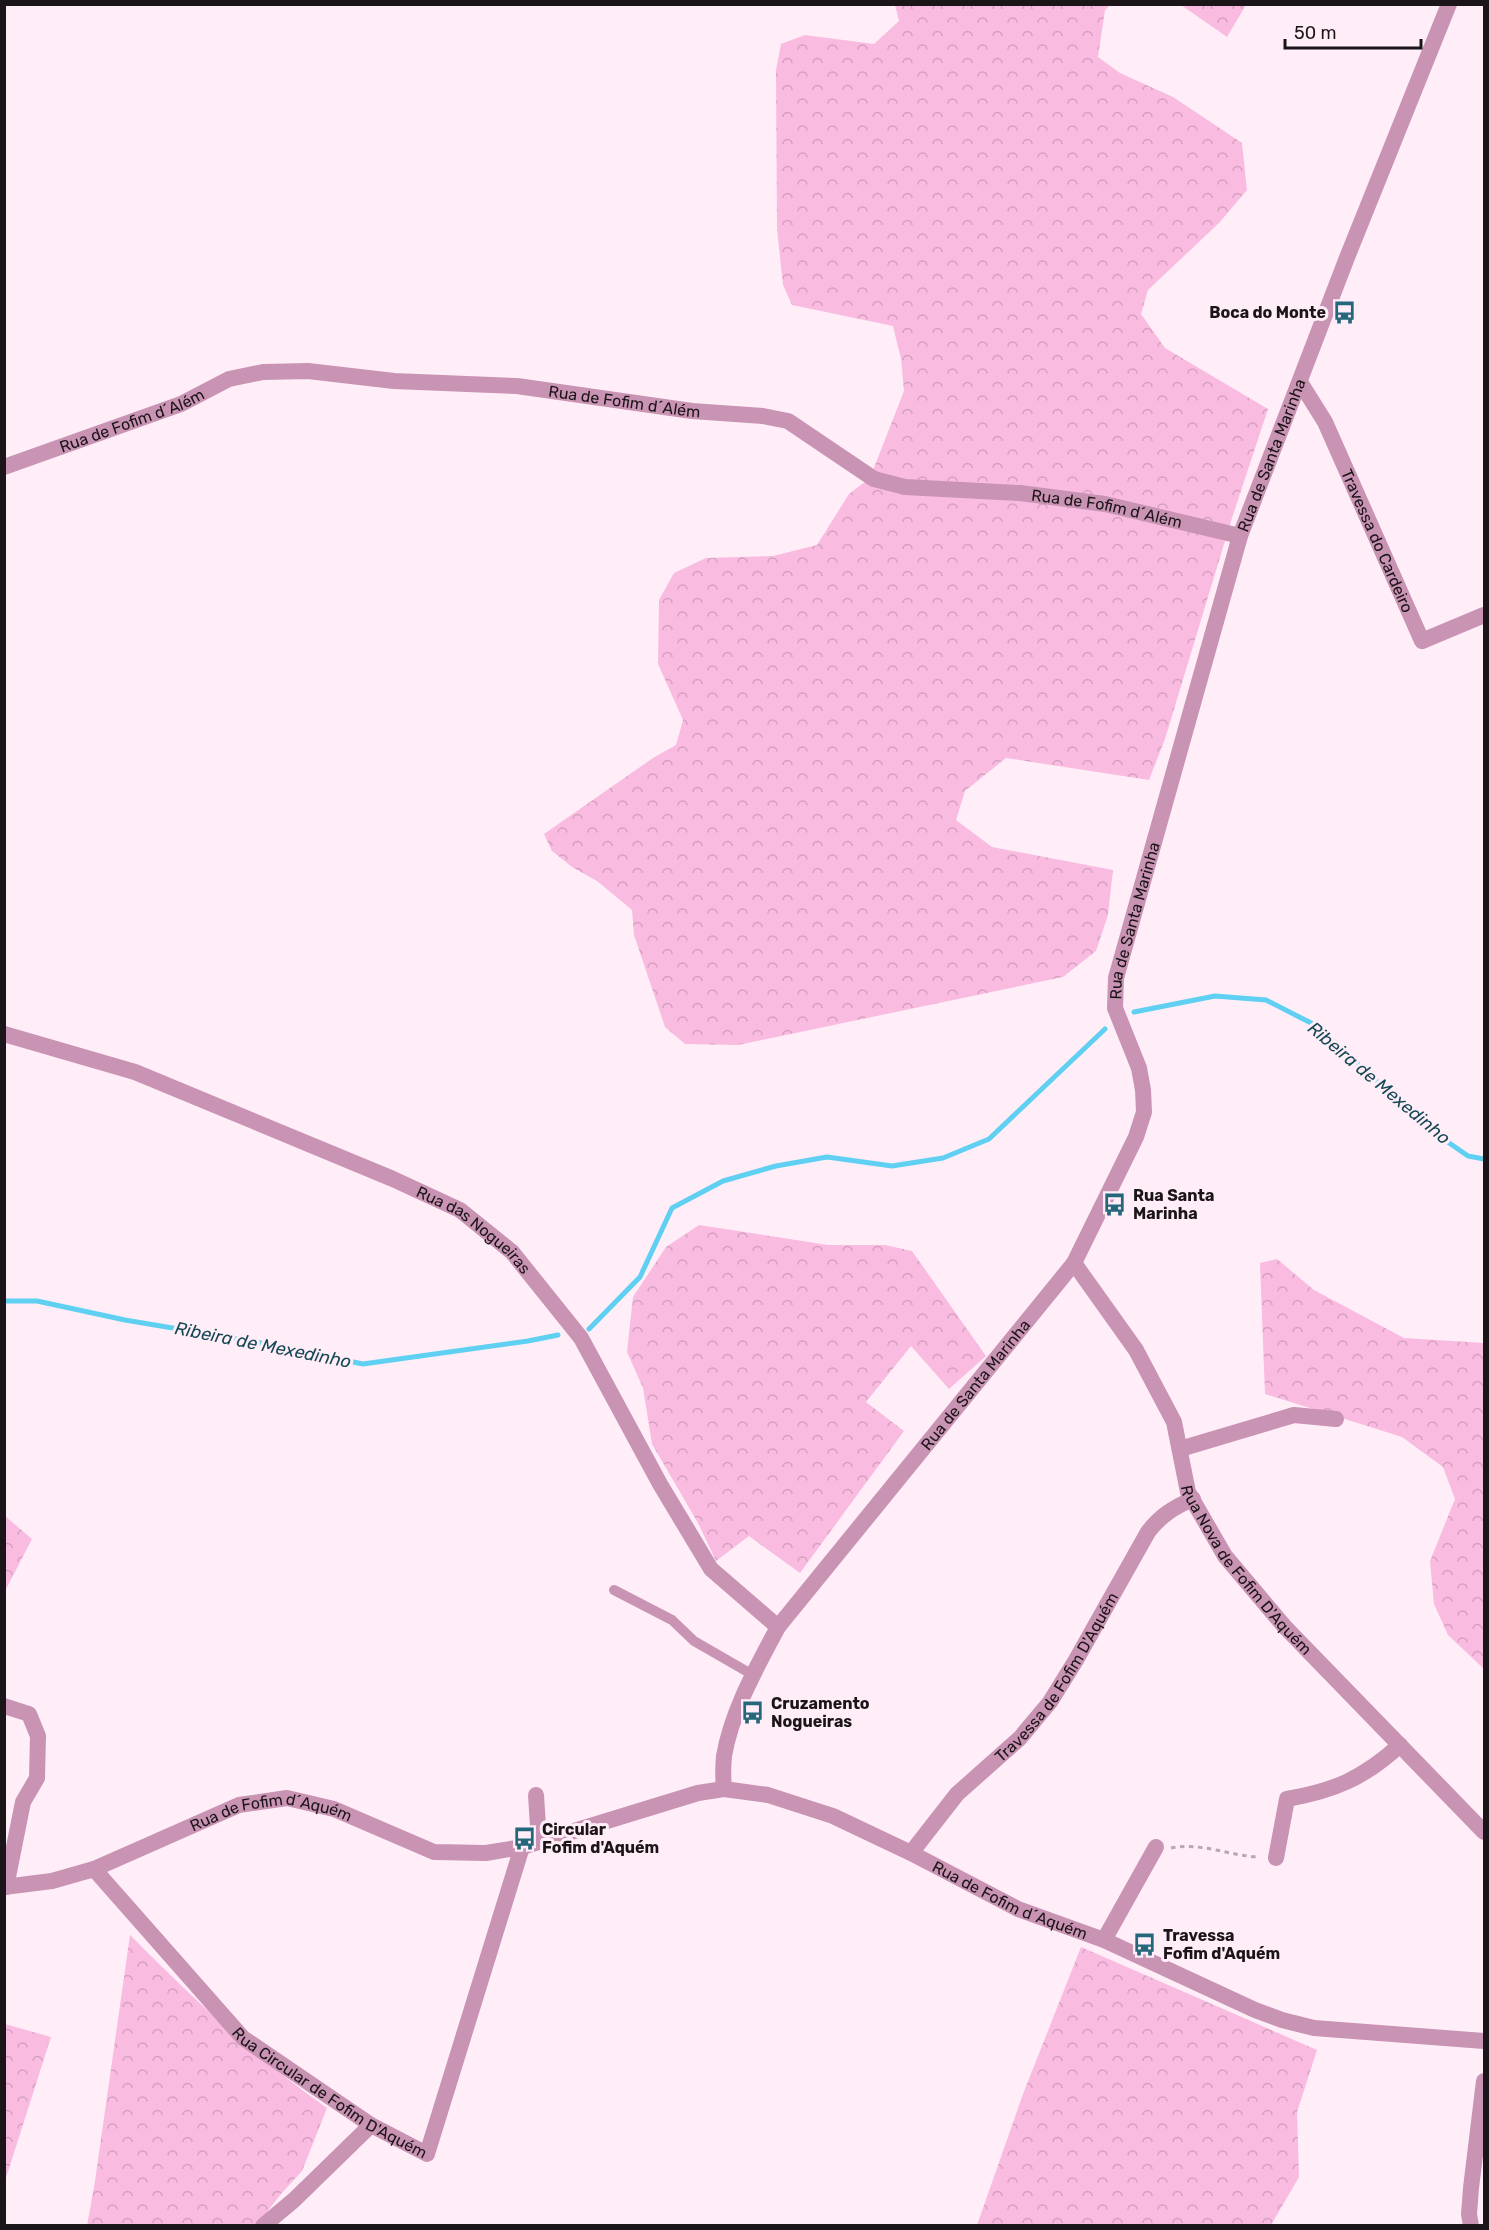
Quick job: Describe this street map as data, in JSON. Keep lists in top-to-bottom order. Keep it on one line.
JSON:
{"streets":{"street":["Rua de Fofim d´Além","Rua de Santa Marinha","Travessa do Cardeiro","Rua das Nogueiras","Rua Nova de Fofim D'Aquém","Travessa de Fofim D'Aquém","Rua de Fofim d´Aquém","Rua Circular de Fofim D'Aquém"]},"crossings":[["Rua de Fofim d´Além","Rua de Santa Marinha"],["Rua de Santa Marinha","Travessa do Cardeiro"],["Rua de Santa Marinha","Rua das Nogueiras"],["Rua de Santa Marinha","Rua Nova de Fofim D'Aquém"],["Rua de Santa Marinha","Rua de Fofim d´Aquém"],["Rua Nova de Fofim D'Aquém","Travessa de Fofim D'Aquém"],["Travessa de Fofim D'Aquém","Rua de Fofim d´Aquém"],["Rua de Fofim d´Aquém","Rua Circular de Fofim D'Aquém"]],"water":["Ribeira de Mexedinho"],"places":{"bus stop":["Boca do Monte","Rua Santa Marinha","Cruzamento Nogueiras","Circular Fofim d'Aquém","Travessa Fofim d'Aquém"]},"scale_bar":"50 m"}
